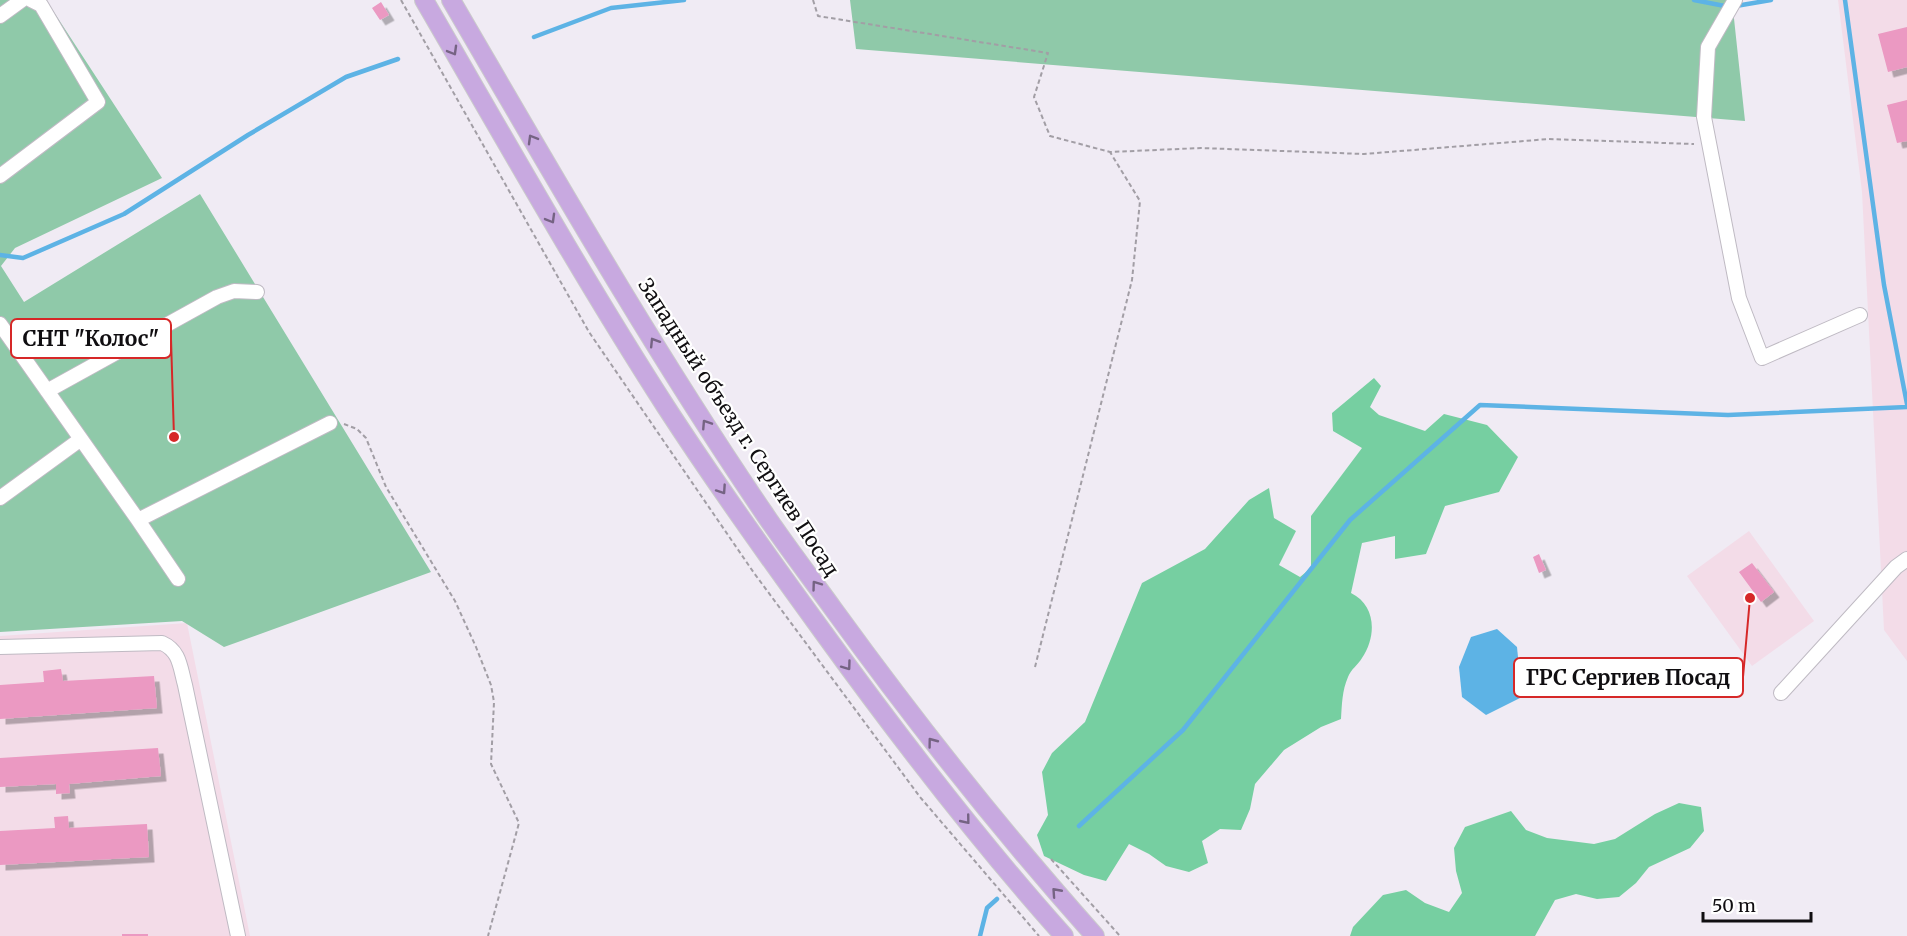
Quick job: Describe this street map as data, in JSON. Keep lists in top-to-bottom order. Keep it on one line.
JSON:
{"streets":{"main road":["Западный объезд г. Сергиев Посад"]},"places":["СНТ \"Колос\"","ГРС Сергиев Посад"],"scale_bar":"50 m"}
